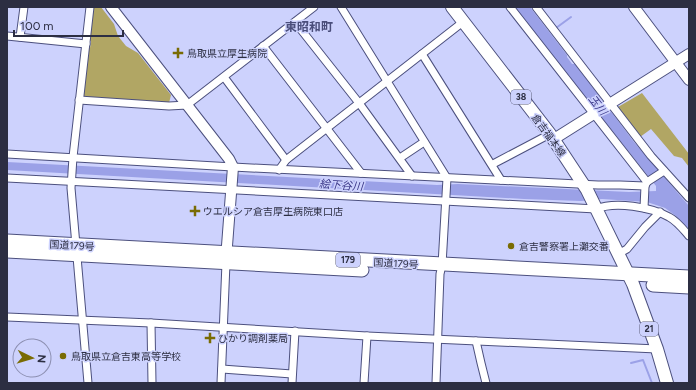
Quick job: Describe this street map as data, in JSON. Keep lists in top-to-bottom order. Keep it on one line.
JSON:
{"streets":{"highway":["国道179号","179"],"main road":["38","倉吉福本線","21"]},"crossings":[["倉吉福本線","国道179号"],["倉吉福本線","21"],["国道179号","21"]],"districts":["東昭和町"],"water":["玉川","絵下谷川"],"places":{"health":["鳥取県立厚生病院","ウエルシア倉吉厚生病院東口店","ひかり調剤薬局"],"other":["倉吉警察署上灘交番","鳥取県立倉吉東高等学校"]},"scale_bar":"100 m","north":"right"}
